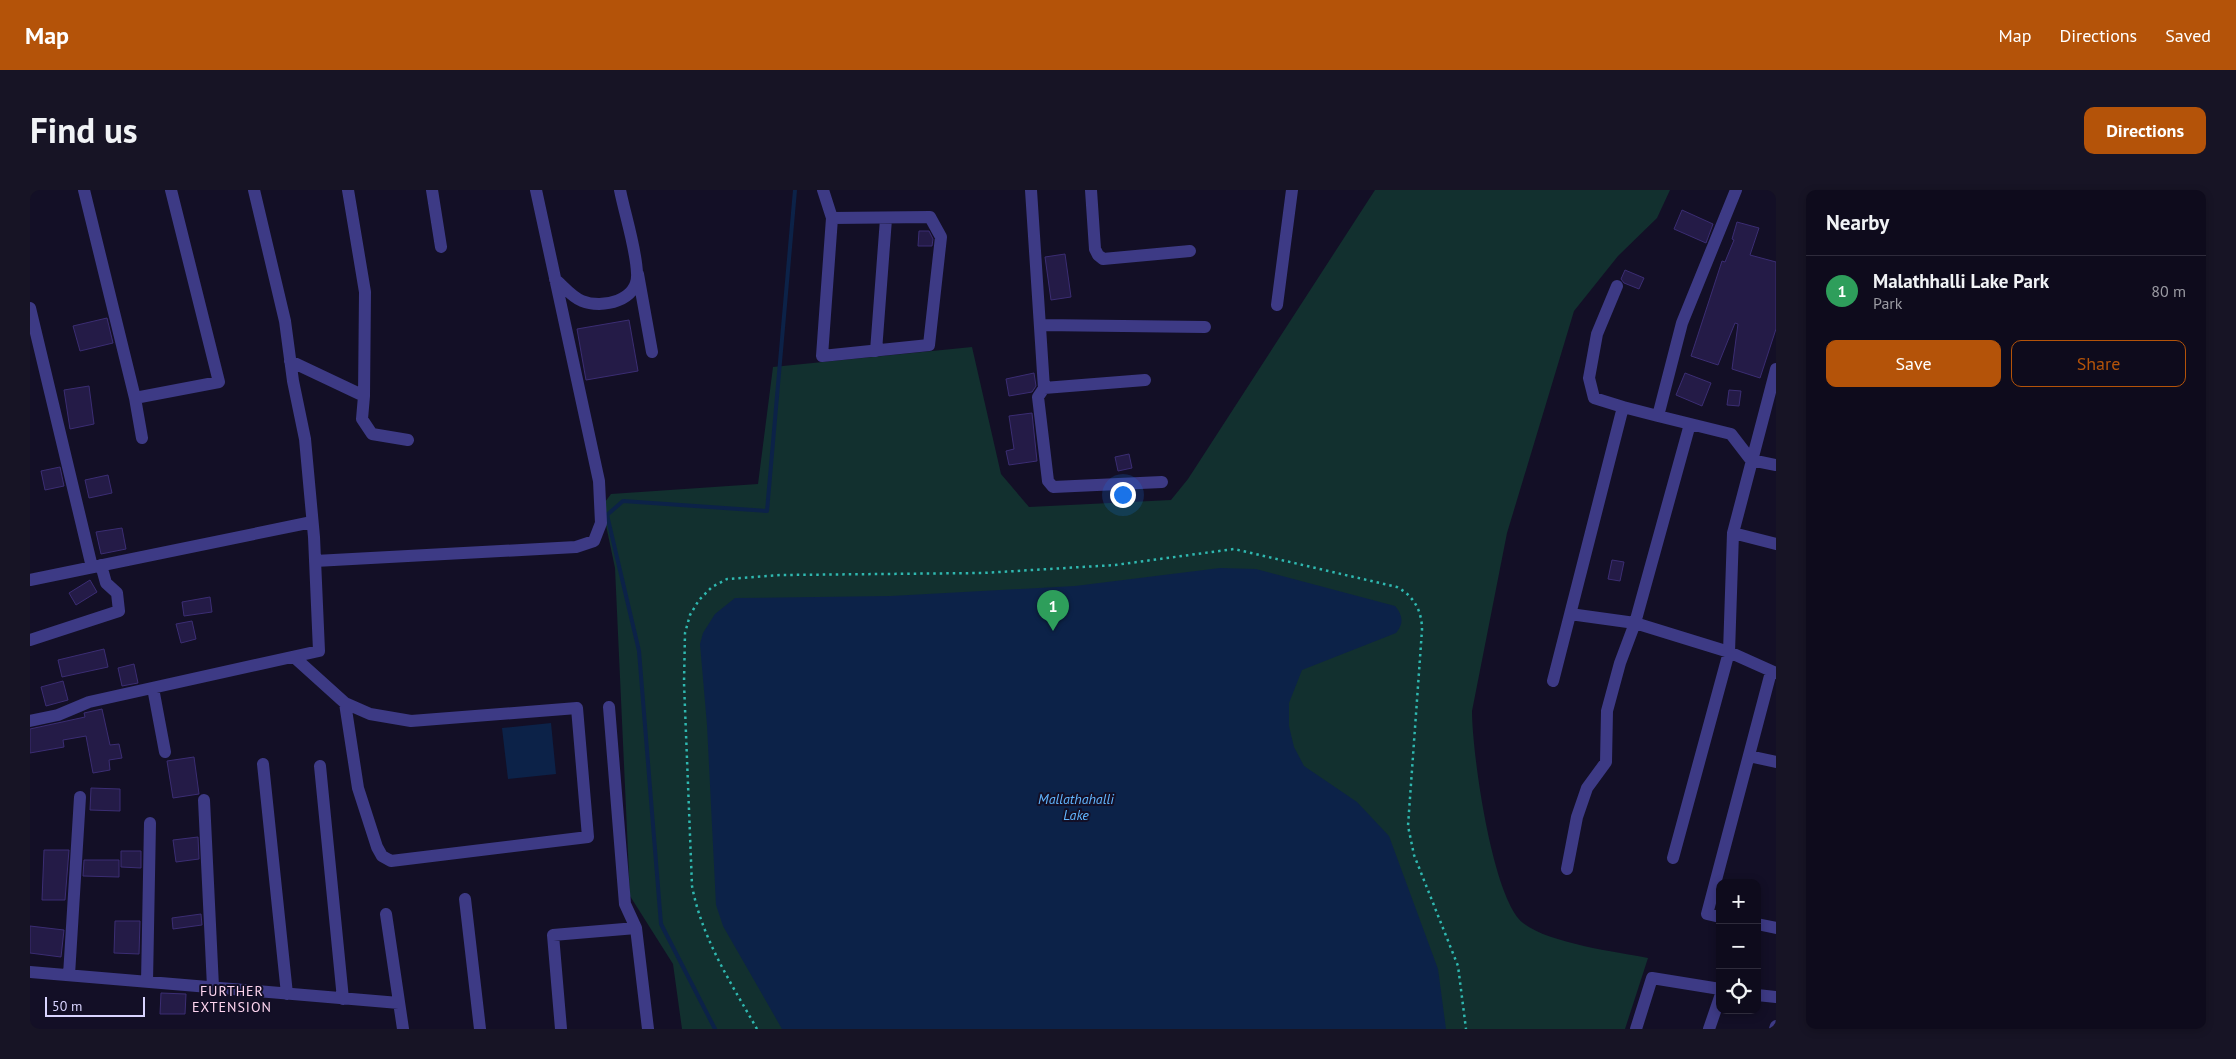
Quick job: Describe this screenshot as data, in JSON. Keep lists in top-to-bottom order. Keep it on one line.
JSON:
{"districts":["FURTHER EXTENSION"],"water":["Mallathahalli Lake"],"scale_bar":"50 m","page":{"header":"Map","nav":["Map","Directions","Saved"],"title":"Find us","buttons":["Directions",["Save","Share"]],"heading":"Nearby","list":[{"mark":"1","name":"Malathhalli Lake Park","note":"Park","value":"80 m"}],"pins":"1","map_buttons":["+","−"],"scale":"50 m"}}
